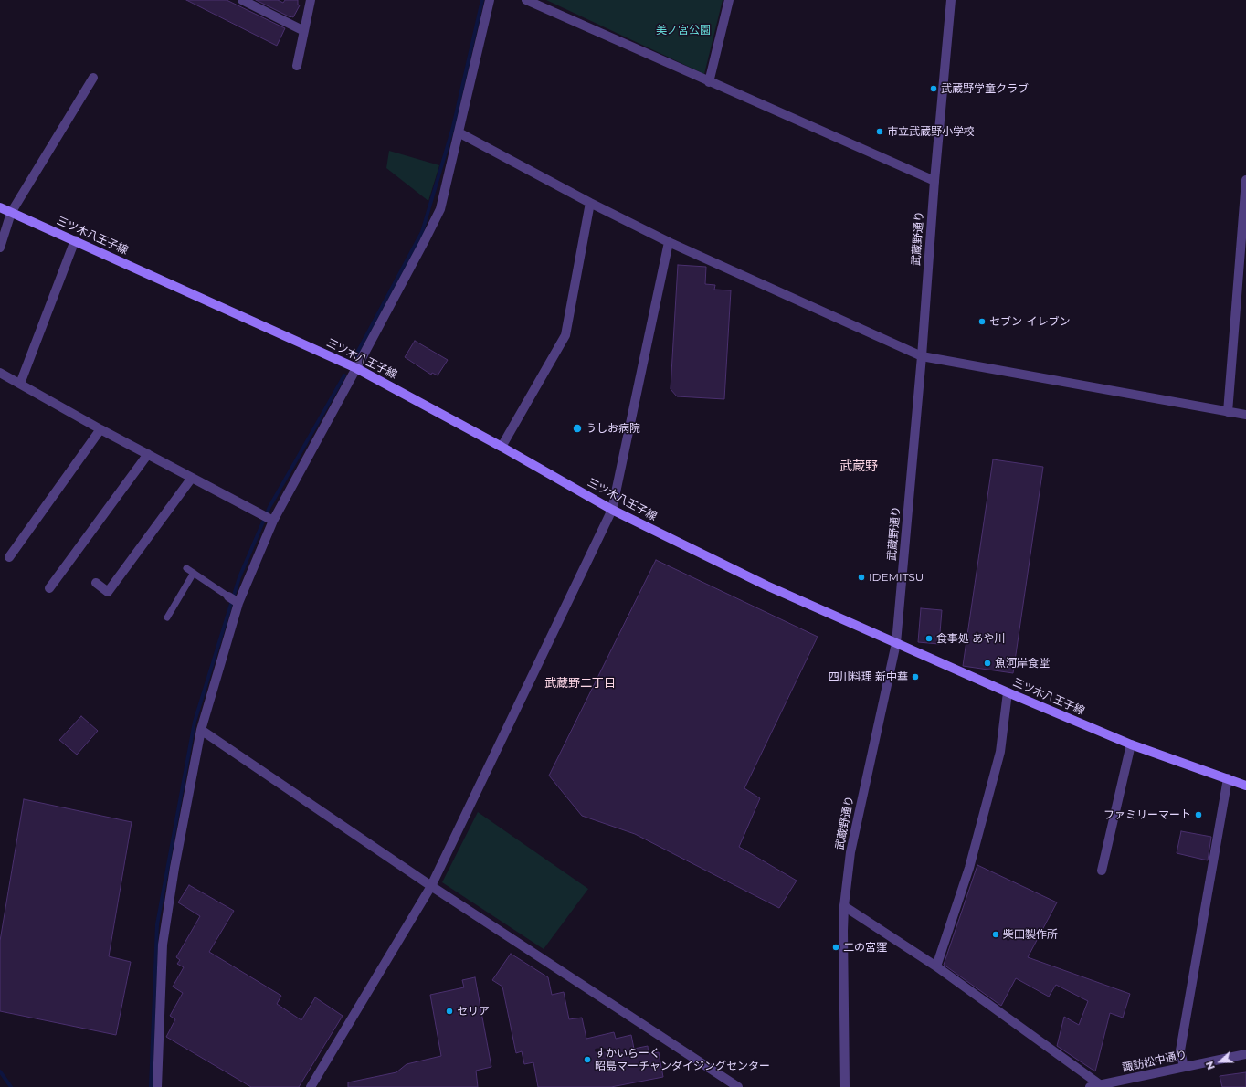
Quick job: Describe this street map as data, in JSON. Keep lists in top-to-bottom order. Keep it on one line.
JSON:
{"streets":{"main road":["三ツ木八王子線"],"street":["武蔵野通り","諏訪松中通り"]},"crossings":[["三ツ木八王子線","武蔵野通り"]],"districts":["武蔵野","武蔵野二丁目"],"parks":["美ノ宮公園"],"places":["武蔵野学童クラブ","市立武蔵野小学校","セブン-イレブン","うしお病院","IDEMITSU","食事処 あや川","魚河岸食堂","四川料理 新中華","ファミリーマート","柴田製作所","二の宮窪","セリア","すかいらーく 昭島マーチャンダイジングセンター"],"north":"left"}
